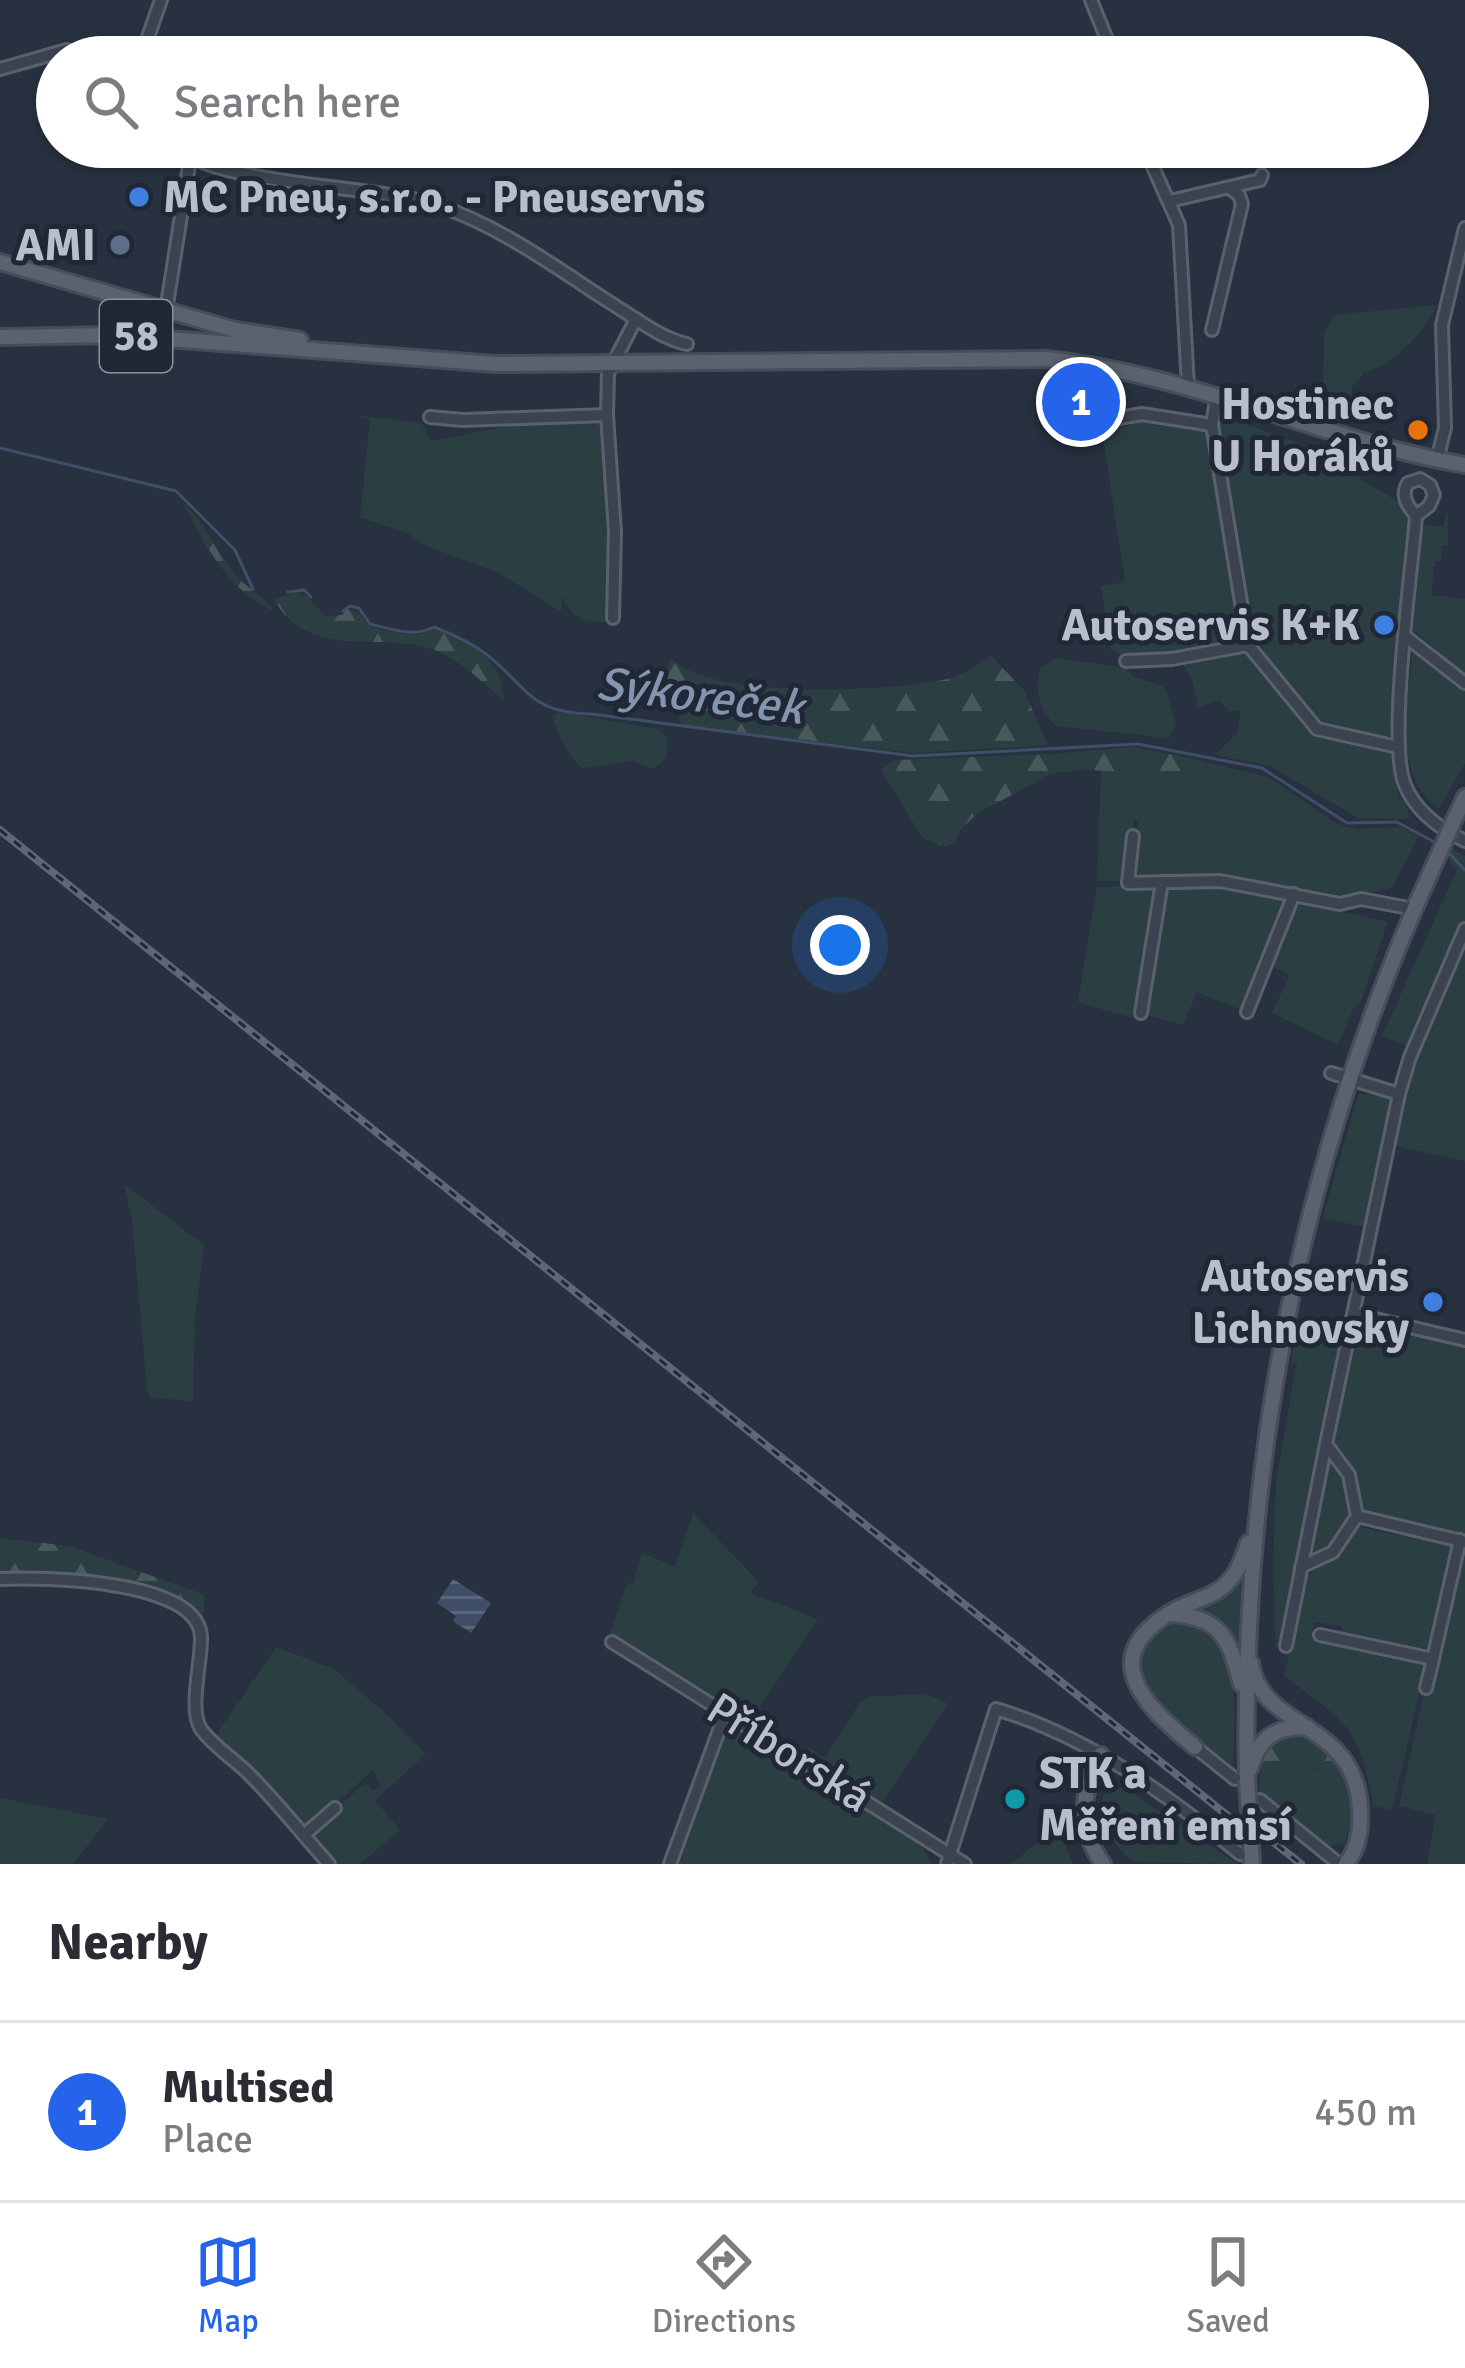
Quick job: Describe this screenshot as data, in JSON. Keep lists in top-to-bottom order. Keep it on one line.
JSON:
{"streets":{"main road":["58"],"street":["Příborská"]},"water":["Sýkoreček"],"places":["MC Pneu, s.r.o. - Pneuservis","AMI","Hostinec U Horáků","Autoservis K+K","Autoservis Lichnovsky","STK a Měření emisí"],"page":{"search":"Search here","pins":"1","heading":"Nearby","list":[{"mark":"1","name":"Multised","note":"Place","value":"450 m"}],"nav":["Map","Directions","Saved"]}}
